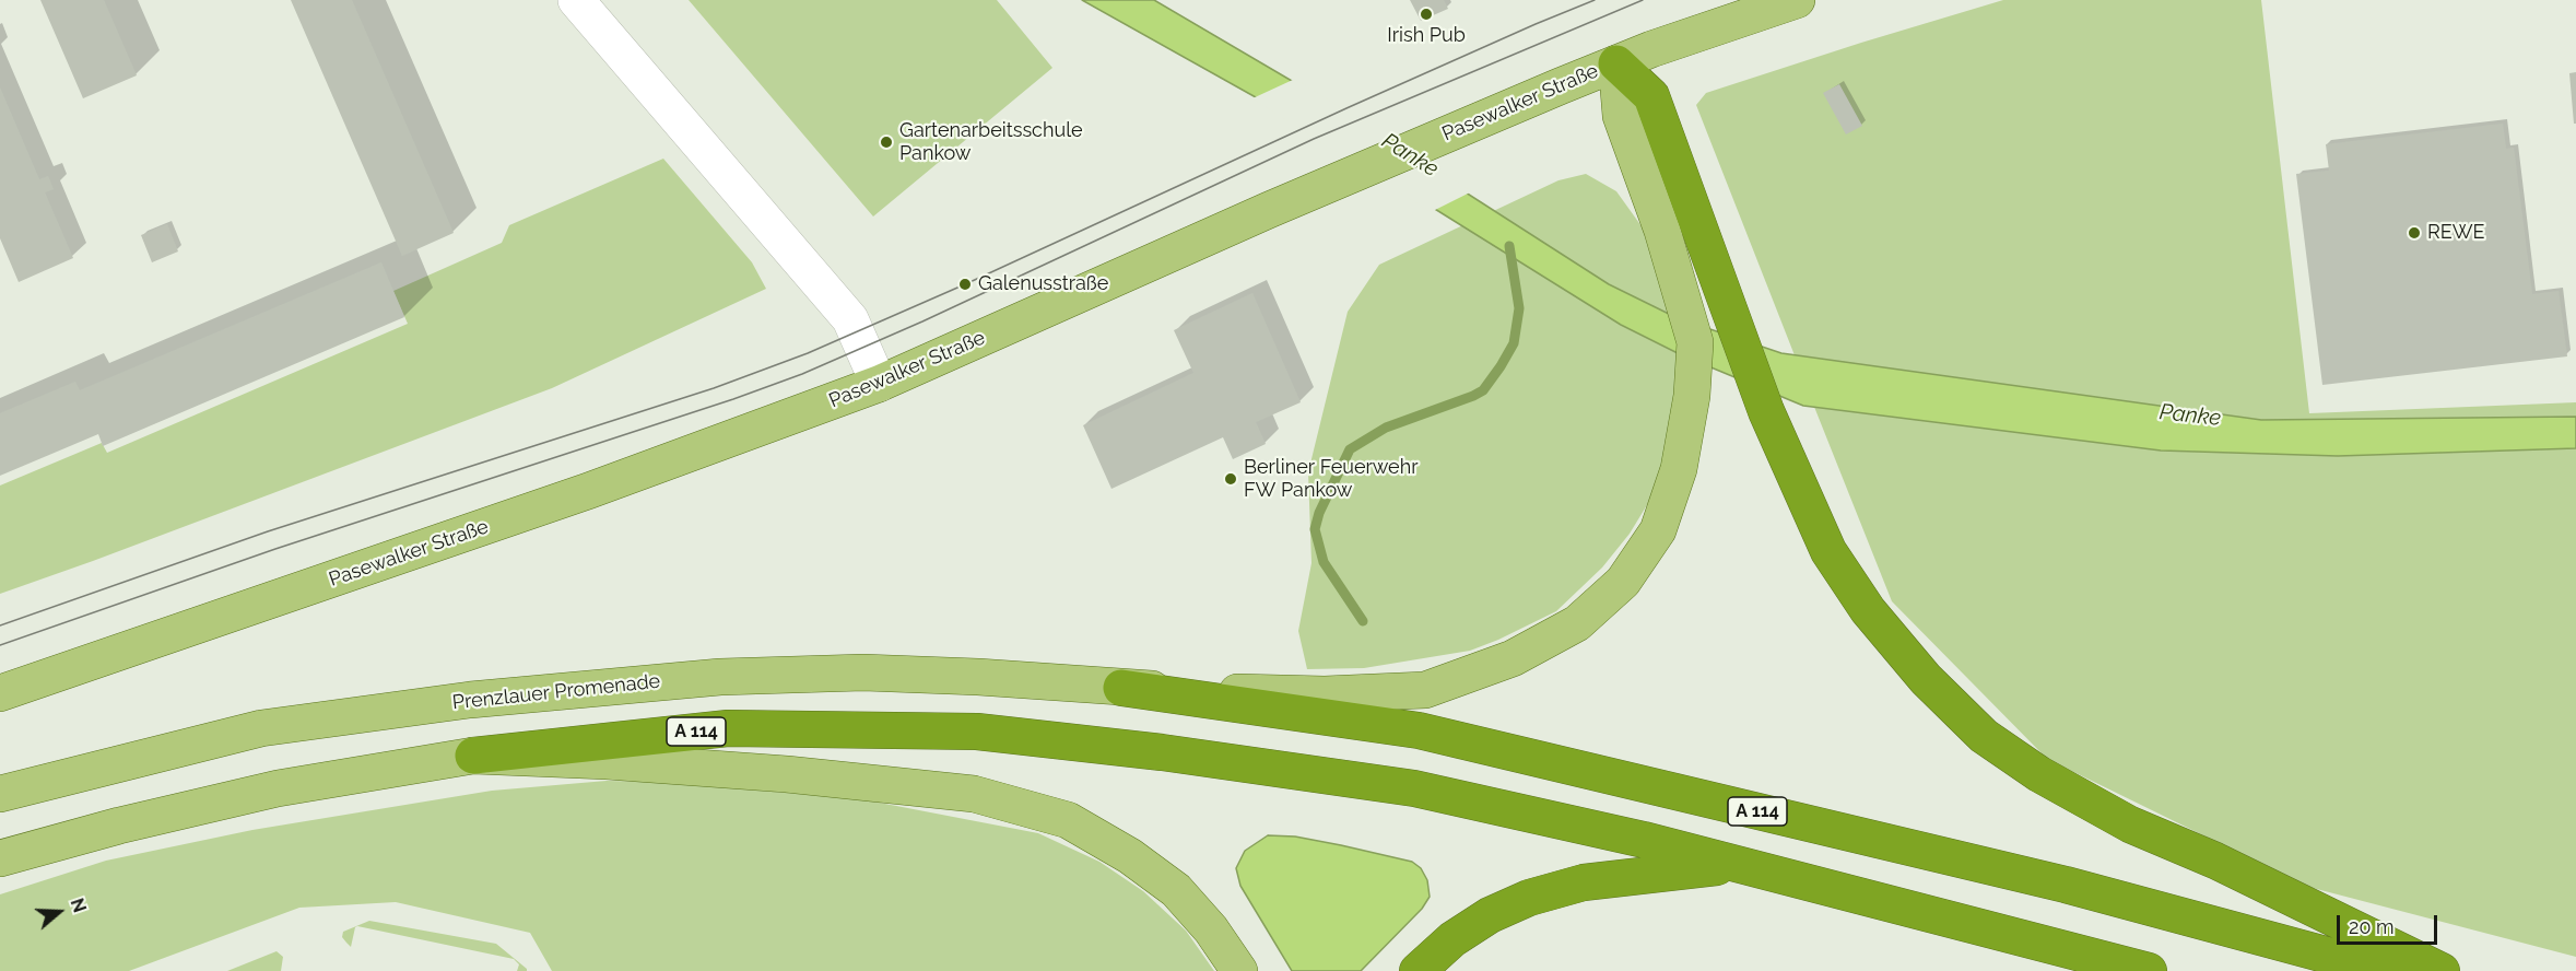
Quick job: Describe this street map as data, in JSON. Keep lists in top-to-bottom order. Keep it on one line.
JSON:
{"streets":{"highway":["A 114"],"main road":["Pasewalker Straße","Prenzlauer Promenade"]},"crossings":[["Pasewalker Straße","Prenzlauer Promenade"],["Prenzlauer Promenade","A 114"]],"water":["Panke"],"places":["Irish Pub","Gartenarbeitsschule Pankow","REWE","Galenusstraße","Berliner Feuerwehr FW Pankow"],"scale_bar":"20 m","north":"right"}
